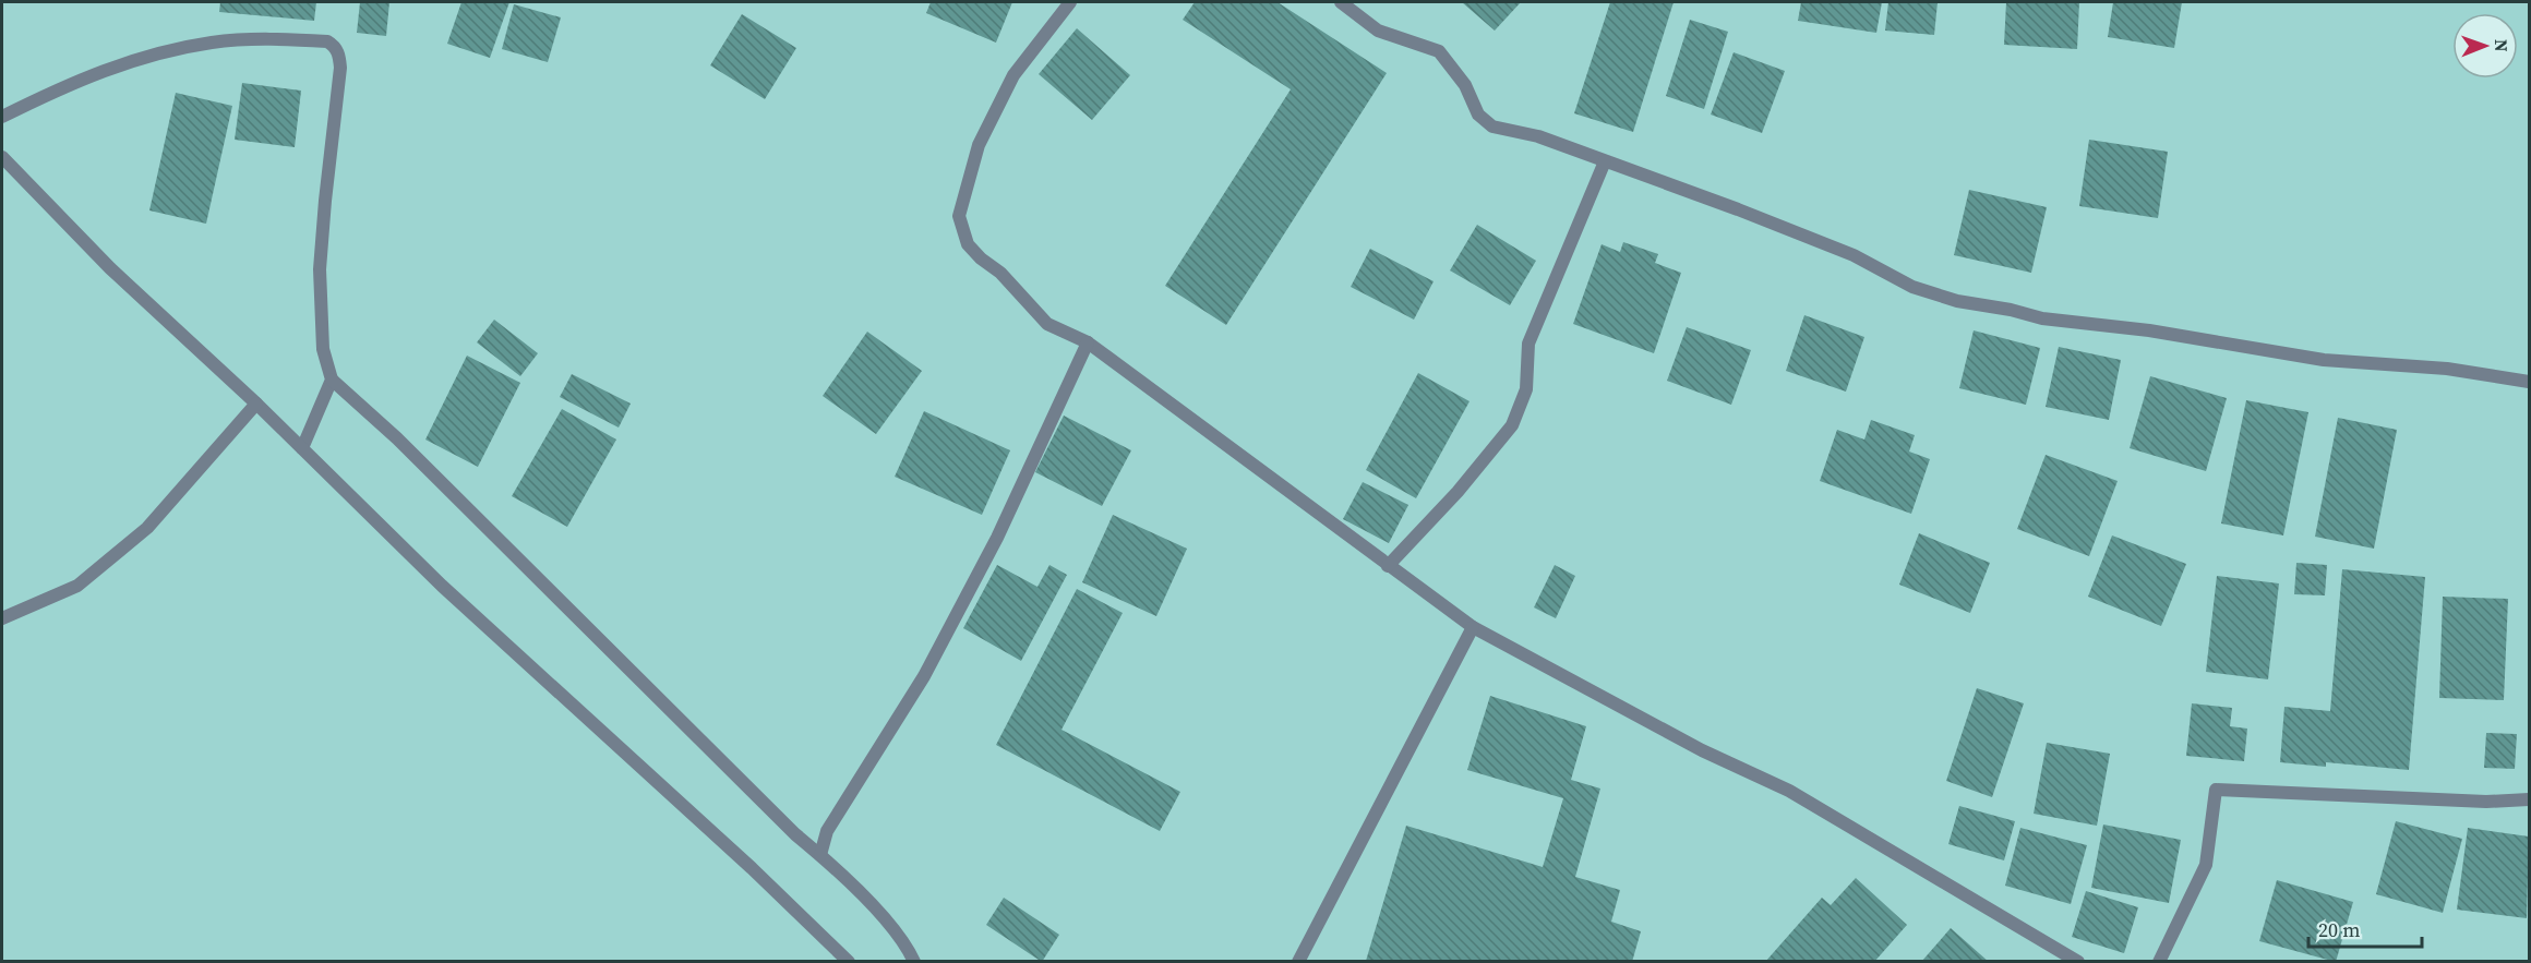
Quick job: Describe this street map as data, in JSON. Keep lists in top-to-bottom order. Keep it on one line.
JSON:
{"scale_bar":"20 m","north":"right"}
